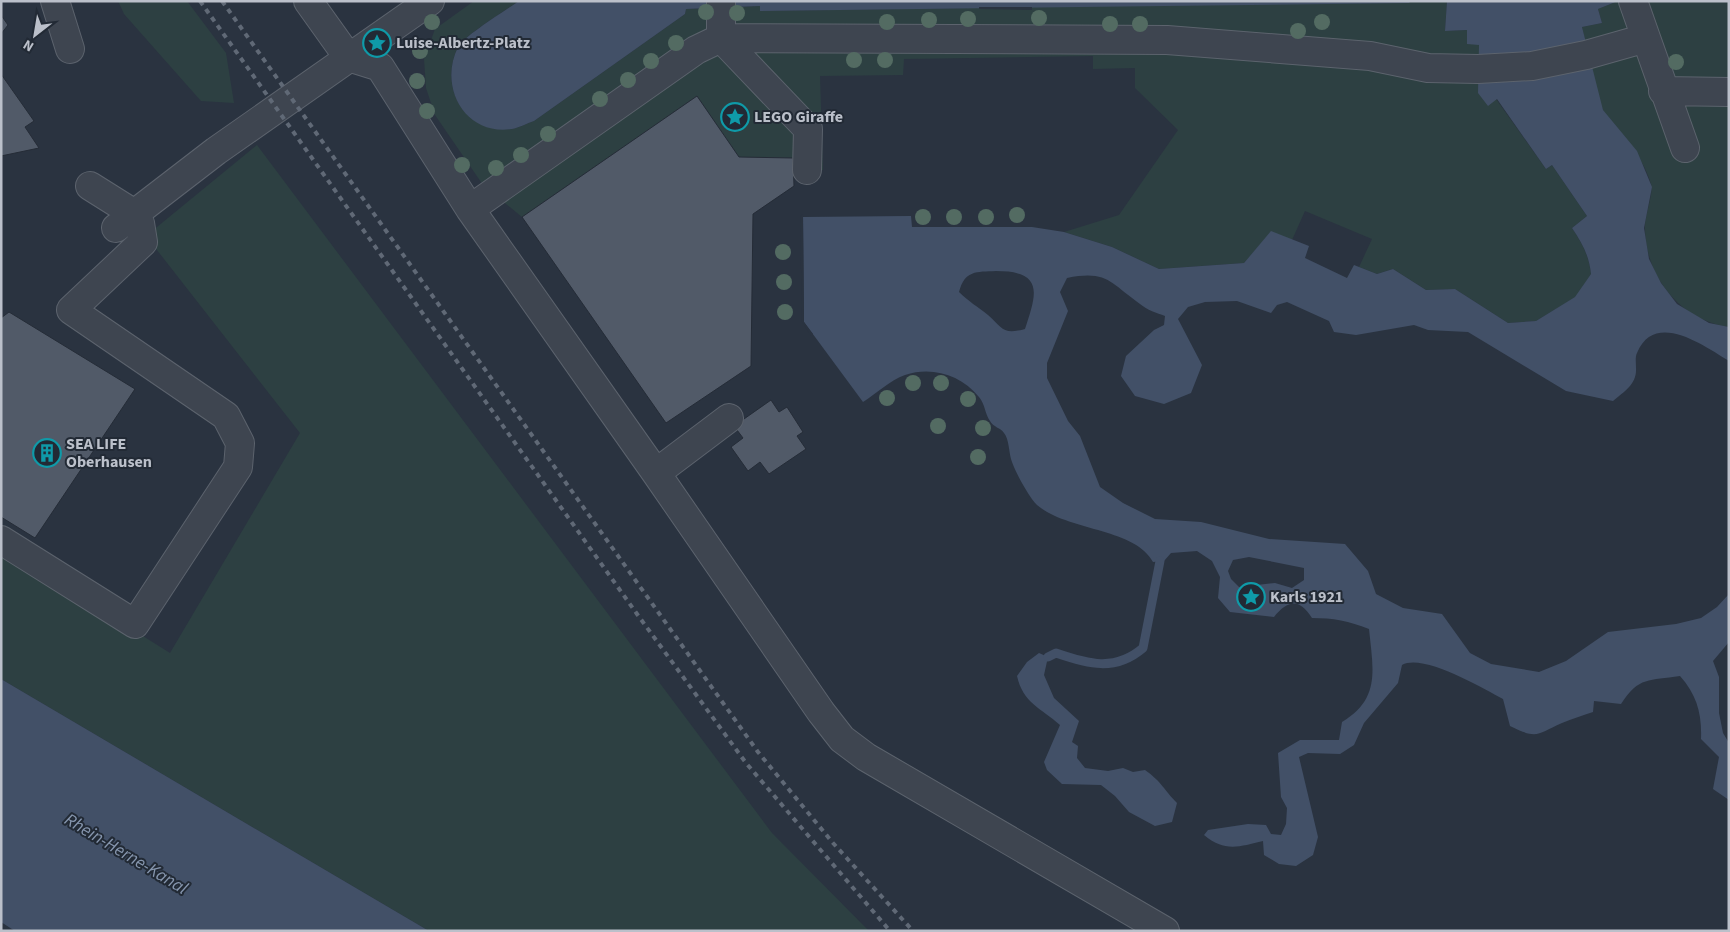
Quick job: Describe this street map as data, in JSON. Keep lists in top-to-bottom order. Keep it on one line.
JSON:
{"water":["Rhein-Herne-Kanal"],"places":{"place":["Luise-Albertz-Platz","LEGO Giraffe","Karls 1921"],"building":["SEA LIFE Oberhausen"]},"north":"bottom left"}
